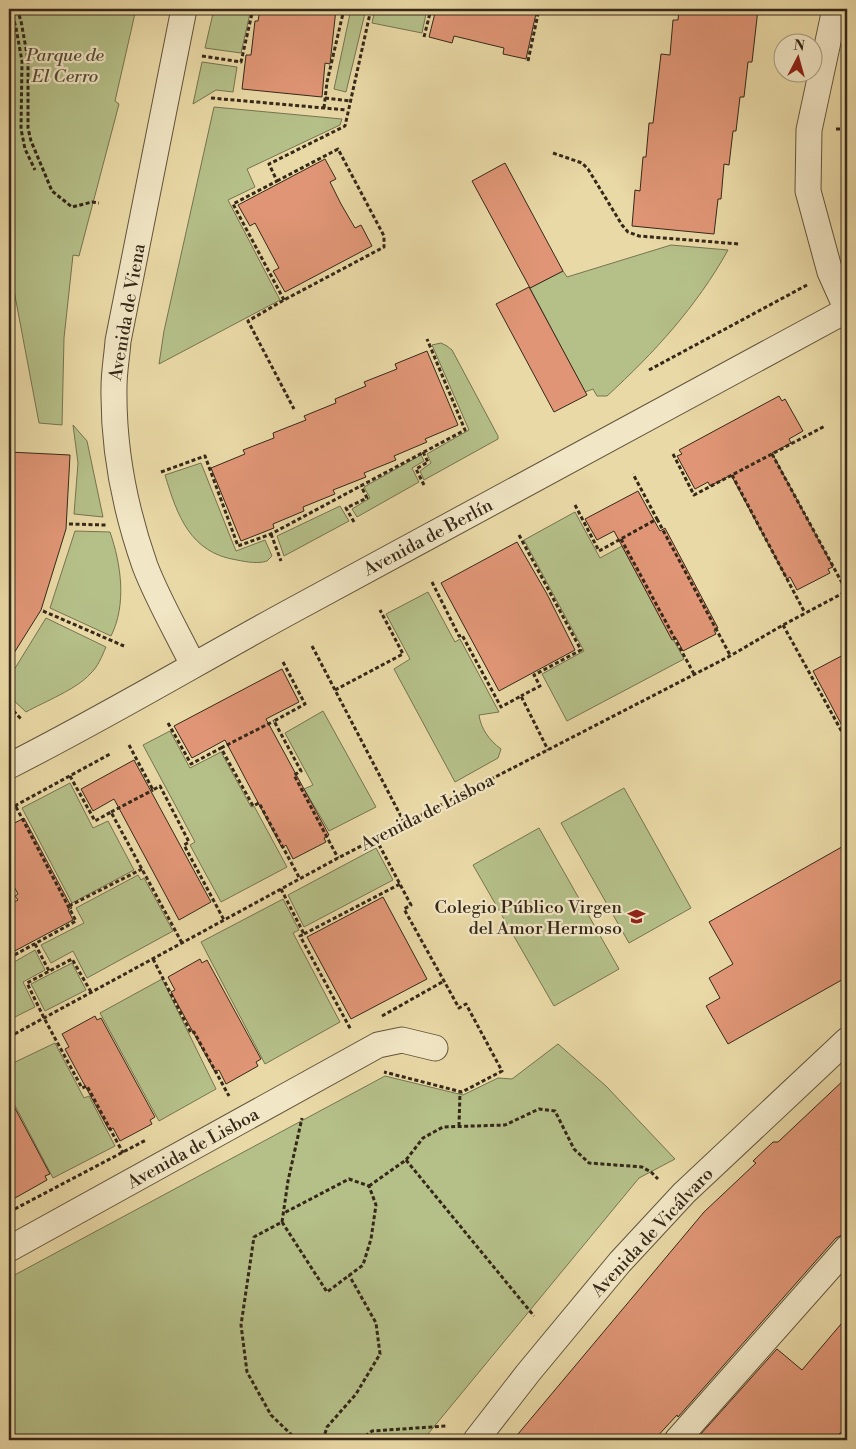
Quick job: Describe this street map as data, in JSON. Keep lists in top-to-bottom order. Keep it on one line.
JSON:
{"streets":{"street":["Avenida de Viena","Avenida de Berlín","Avenida de Lisboa","Avenida de Vicálvaro"]},"crossings":[["Avenida de Viena","Avenida de Berlín"]],"parks":["Parque de El Cerro"],"places":{"school or university":["Colegio Público Virgen del Amor Hermoso"]},"north":"top"}
